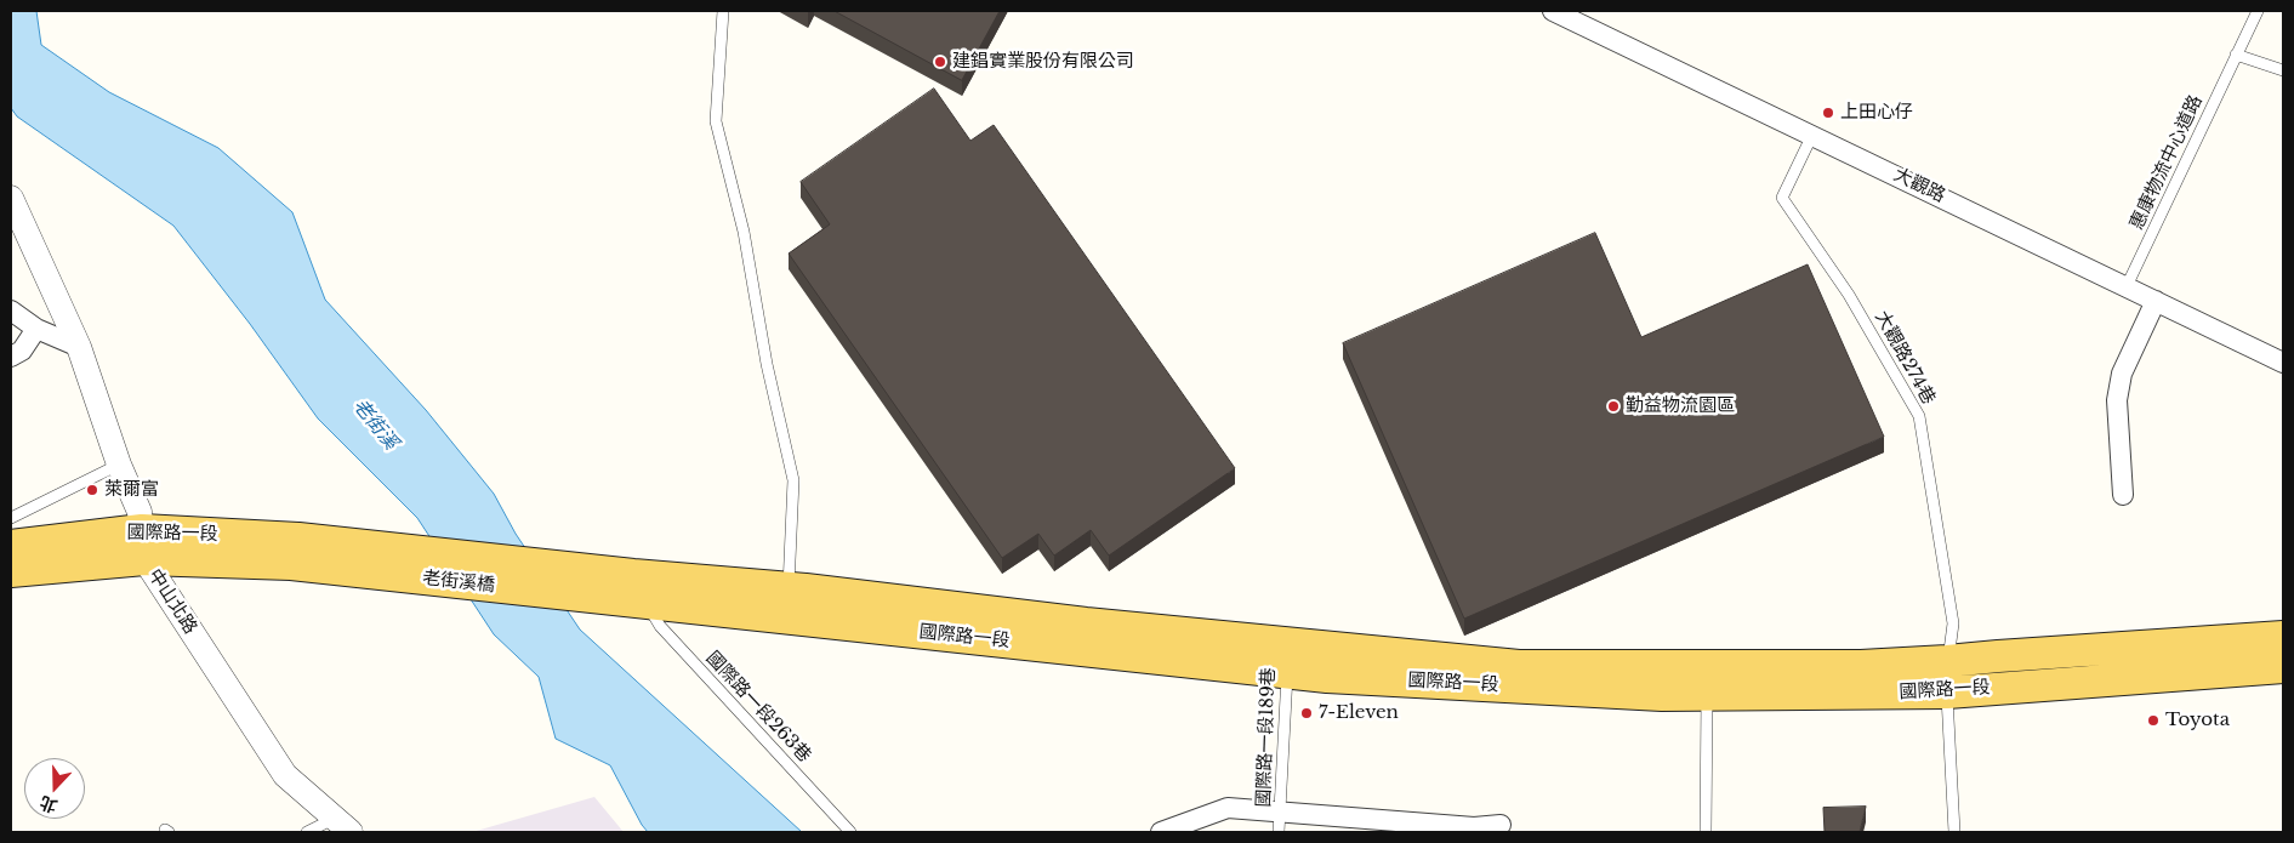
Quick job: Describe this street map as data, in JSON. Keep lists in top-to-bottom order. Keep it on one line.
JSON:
{"streets":{"main road":["國際路一段","老街溪橋"],"street":["大觀路","中山北路"],"lane":["惠康物流中心道路","大觀路274巷","國際路一段263巷","國際路一段189巷"]},"crossings":[["惠康物流中心道路","大觀路"],["大觀路","大觀路274巷"],["大觀路274巷","國際路一段"],["國際路一段","老街溪橋"],["國際路一段","中山北路"],["國際路一段","國際路一段263巷"],["國際路一段","國際路一段189巷"],["老街溪橋","國際路一段263巷"]],"water":["老街溪"],"places":["建錩實業股份有限公司","上田心仔","勤益物流園區","萊爾富","7-Eleven","Toyota"],"north":"bottom"}
